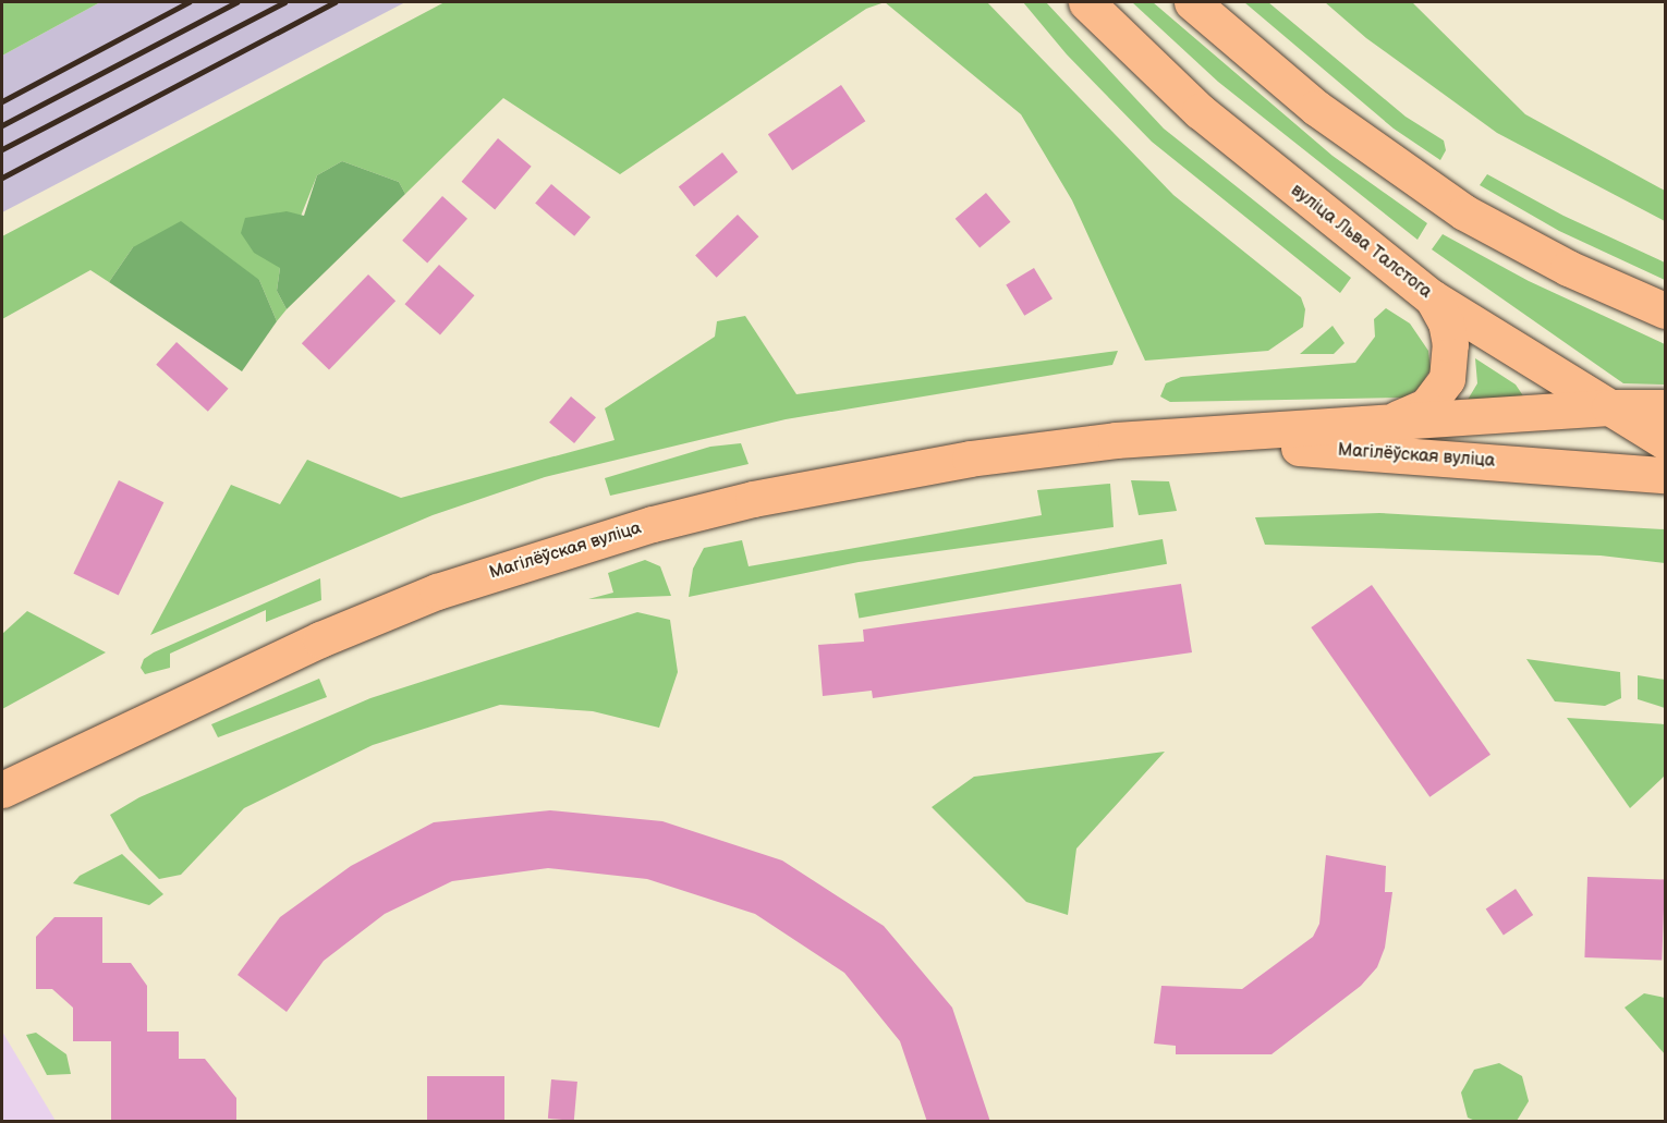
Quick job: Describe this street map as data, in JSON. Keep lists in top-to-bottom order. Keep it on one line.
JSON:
{"streets":{"main road":["вуліца Льва Талстога","Магілёўская вуліца"]},"crossings":[["вуліца Льва Талстога","Магілёўская вуліца"]]}
